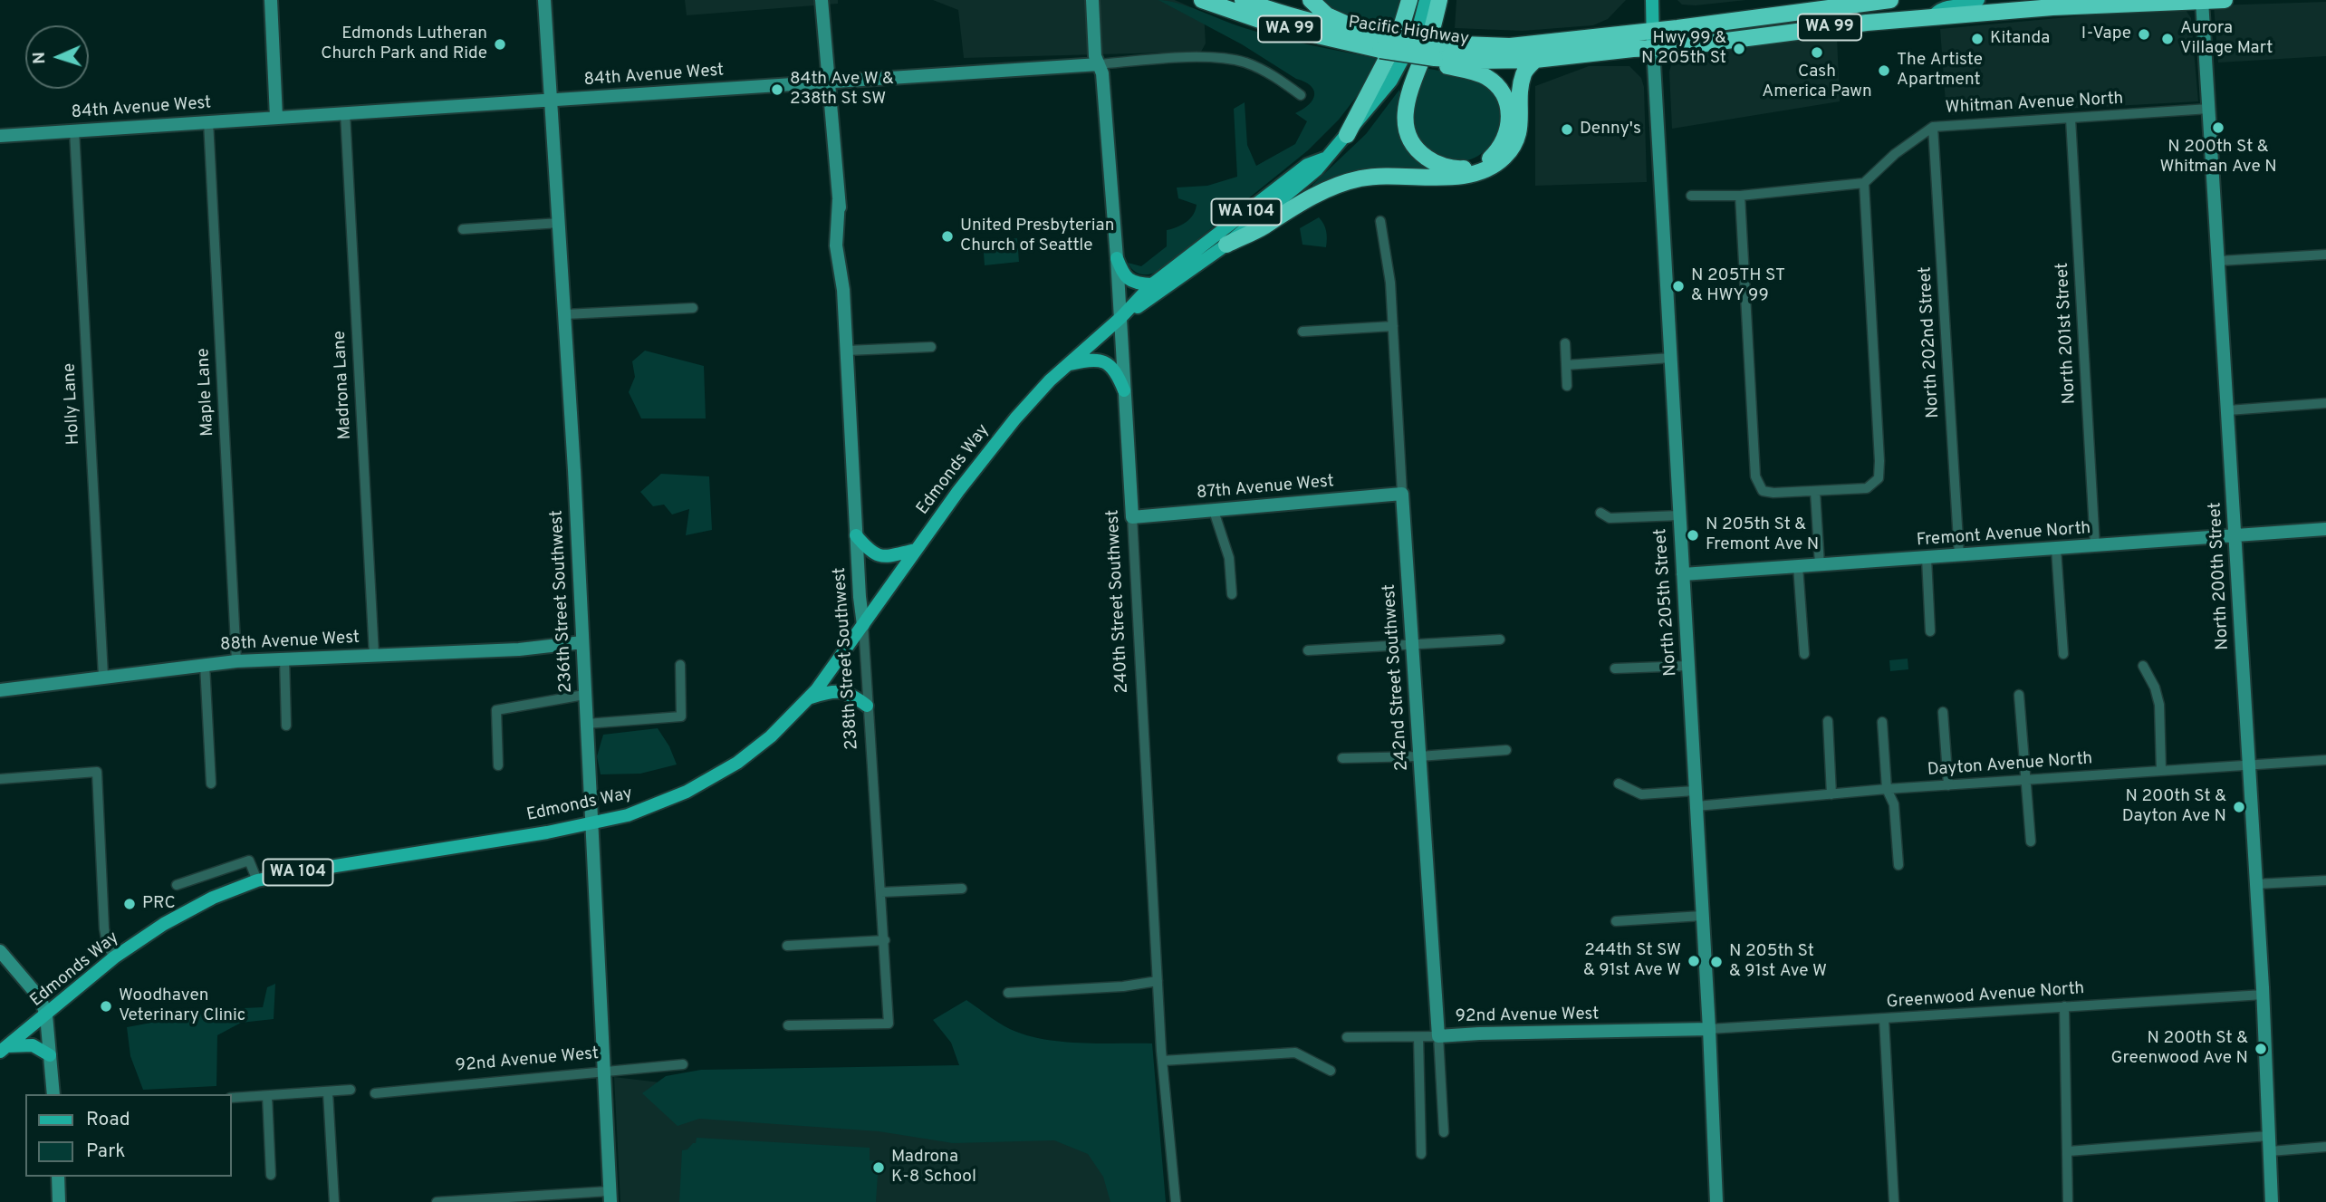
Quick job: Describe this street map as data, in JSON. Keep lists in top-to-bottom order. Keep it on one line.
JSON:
{"streets":{"highway":["WA 99","Pacific Highway"],"main road":["WA 104","Edmonds Way","North 205th Street"],"street":["84th Avenue West","Whitman Avenue North","North 201st Street","North 202nd Street","Madrona Lane","Maple Lane","Holly Lane","87th Avenue West","Fremont Avenue North","North 200th Street","236th Street Southwest","240th Street Southwest","88th Avenue West","238th Street Southwest","242nd Street Southwest","Dayton Avenue North","Greenwood Avenue North","92nd Avenue West"]},"crossings":[["WA 99","Pacific Highway"],["WA 99","North 200th Street"],["WA 99","North 205th Street"],["Pacific Highway","North 205th Street"],["84th Avenue West","Madrona Lane"],["84th Avenue West","Maple Lane"],["84th Avenue West","Holly Lane"],["84th Avenue West","236th Street Southwest"],["84th Avenue West","240th Street Southwest"],["84th Avenue West","238th Street Southwest"],["Whitman Avenue North","North 201st Street"],["Whitman Avenue North","North 202nd Street"],["Whitman Avenue North","North 200th Street"],["North 201st Street","Fremont Avenue North"],["North 202nd Street","Fremont Avenue North"],["Madrona Lane","88th Avenue West"],["Maple Lane","88th Avenue West"],["Holly Lane","88th Avenue West"],["Edmonds Way","236th Street Southwest"],["Edmonds Way","240th Street Southwest"],["Edmonds Way","238th Street Southwest"],["87th Avenue West","240th Street Southwest"],["87th Avenue West","242nd Street Southwest"],["Fremont Avenue North","North 200th Street"],["Fremont Avenue North","North 205th Street"],["North 200th Street","Dayton Avenue North"],["North 200th Street","Greenwood Avenue North"],["236th Street Southwest","88th Avenue West"],["236th Street Southwest","92nd Avenue West"],["North 205th Street","Dayton Avenue North"],["North 205th Street","Greenwood Avenue North"],["North 205th Street","92nd Avenue West"],["242nd Street Southwest","92nd Avenue West"],["Greenwood Avenue North","92nd Avenue West"]],"places":["I-Vape","Kitanda","Aurora Village Mart","Edmonds Lutheran Church Park and Ride","Hwy 99 & N 205th St","Cash America Pawn","The Artiste Apartment","84th Ave W & 238th St SW","N 200th St & Whitman Ave N","Denny's","United Presbyterian Church of Seattle","N 205TH ST & HWY 99","N 205th St & Fremont Ave N","N 200th St & Dayton Ave N","PRC","244th St SW & 91st Ave W","N 205th St & 91st Ave W","Woodhaven Veterinary Clinic","N 200th St & Greenwood Ave N","Madrona K-8 School"],"legend":["Road","Park"],"north":"left"}
